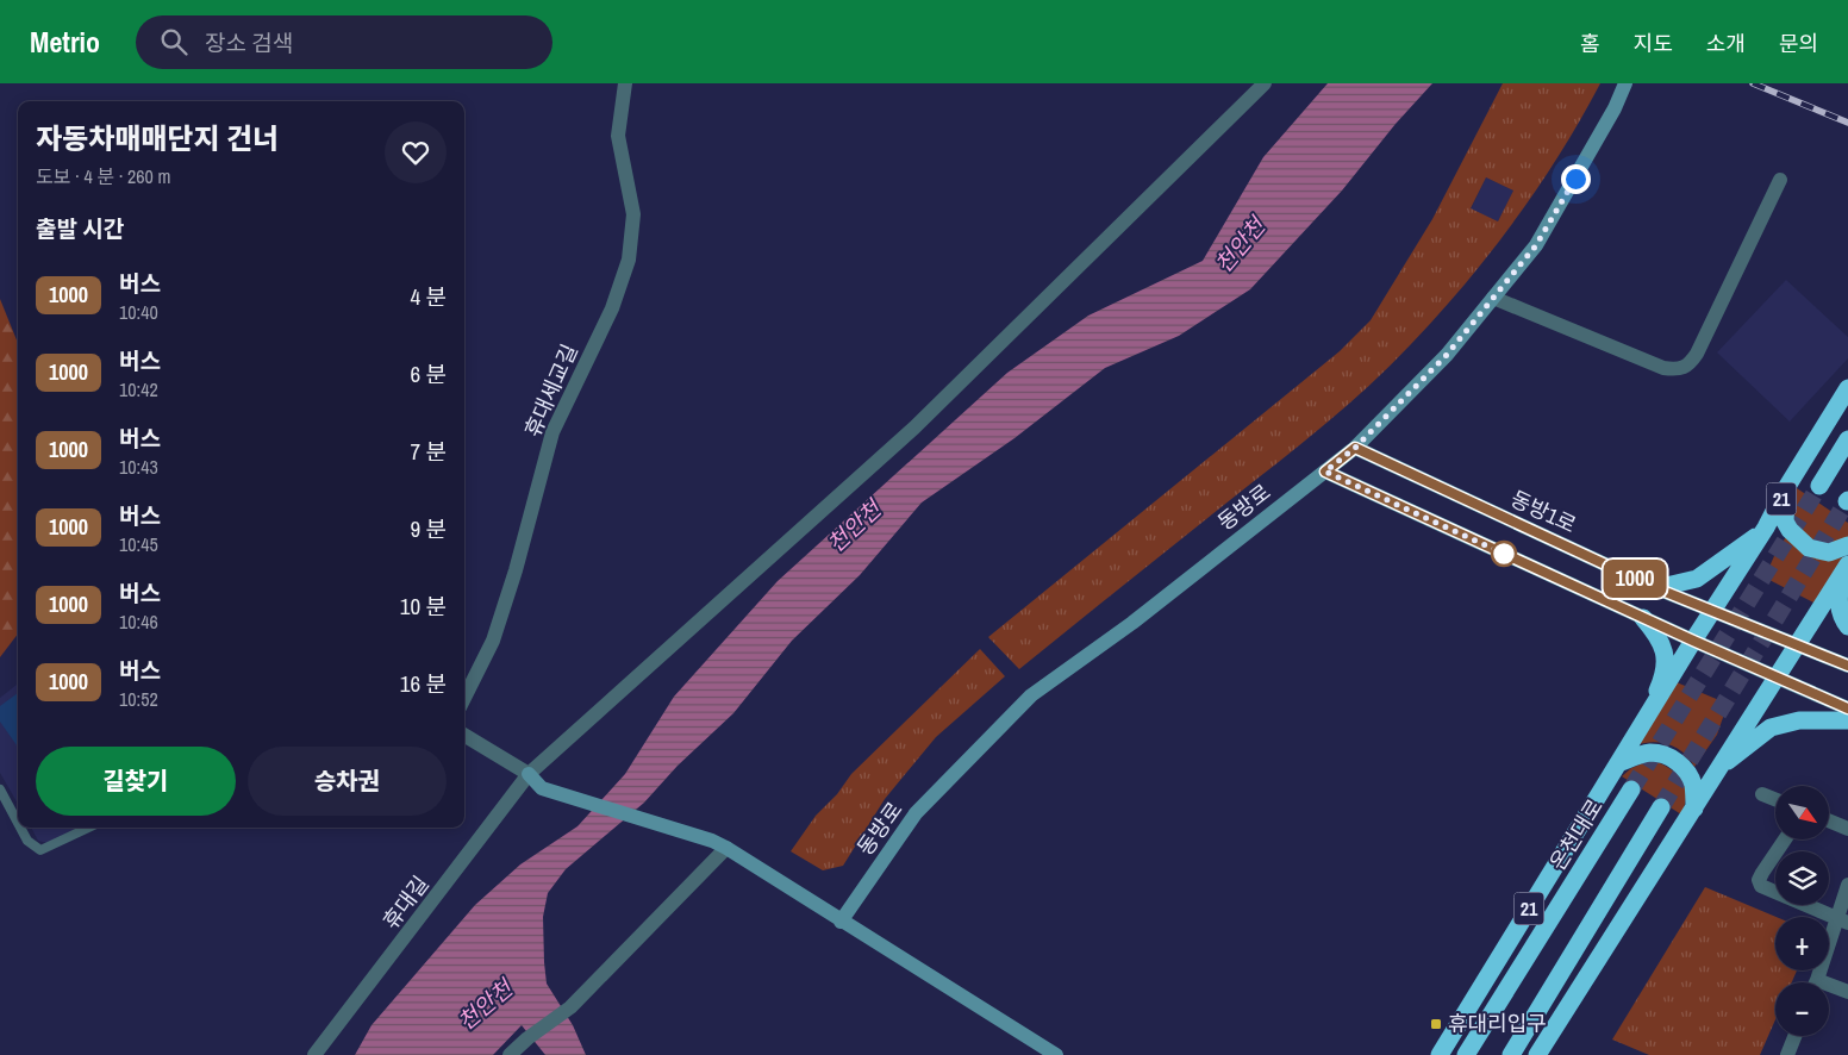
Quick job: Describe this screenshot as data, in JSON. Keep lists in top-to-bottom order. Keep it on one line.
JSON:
{"streets":{"highway":["21","온천대로"],"street":["휴대세교길","동방로","동방1로","휴대길"]},"crossings":[["21","동방1로"],["동방로","동방1로"]],"water":["천안천"],"places":{"transit":["휴대리입구"]},"lines":["bus line 1000"],"north":"bottom right","page":{"header":"Metrio","search":"장소 검색","nav":["홈","지도","소개","문의"],"on_map":"1000","heading":[["자동차매매단지 건너","도보 · 4 분 · 260 m"],"출발 시간"],"list":[{"mark":"1000","name":"버스","note":"10:40","value":"4 분"},{"mark":"1000","name":"버스","note":"10:42","value":"6 분"},{"mark":"1000","name":"버스","note":"10:43","value":"7 분"},{"mark":"1000","name":"버스","note":"10:45","value":"9 분"},{"mark":"1000","name":"버스","note":"10:46","value":"10 분"},{"mark":"1000","name":"버스","note":"10:52","value":"16 분"}],"buttons":["길찾기","승차권"],"map_buttons":["+","−"]}}
